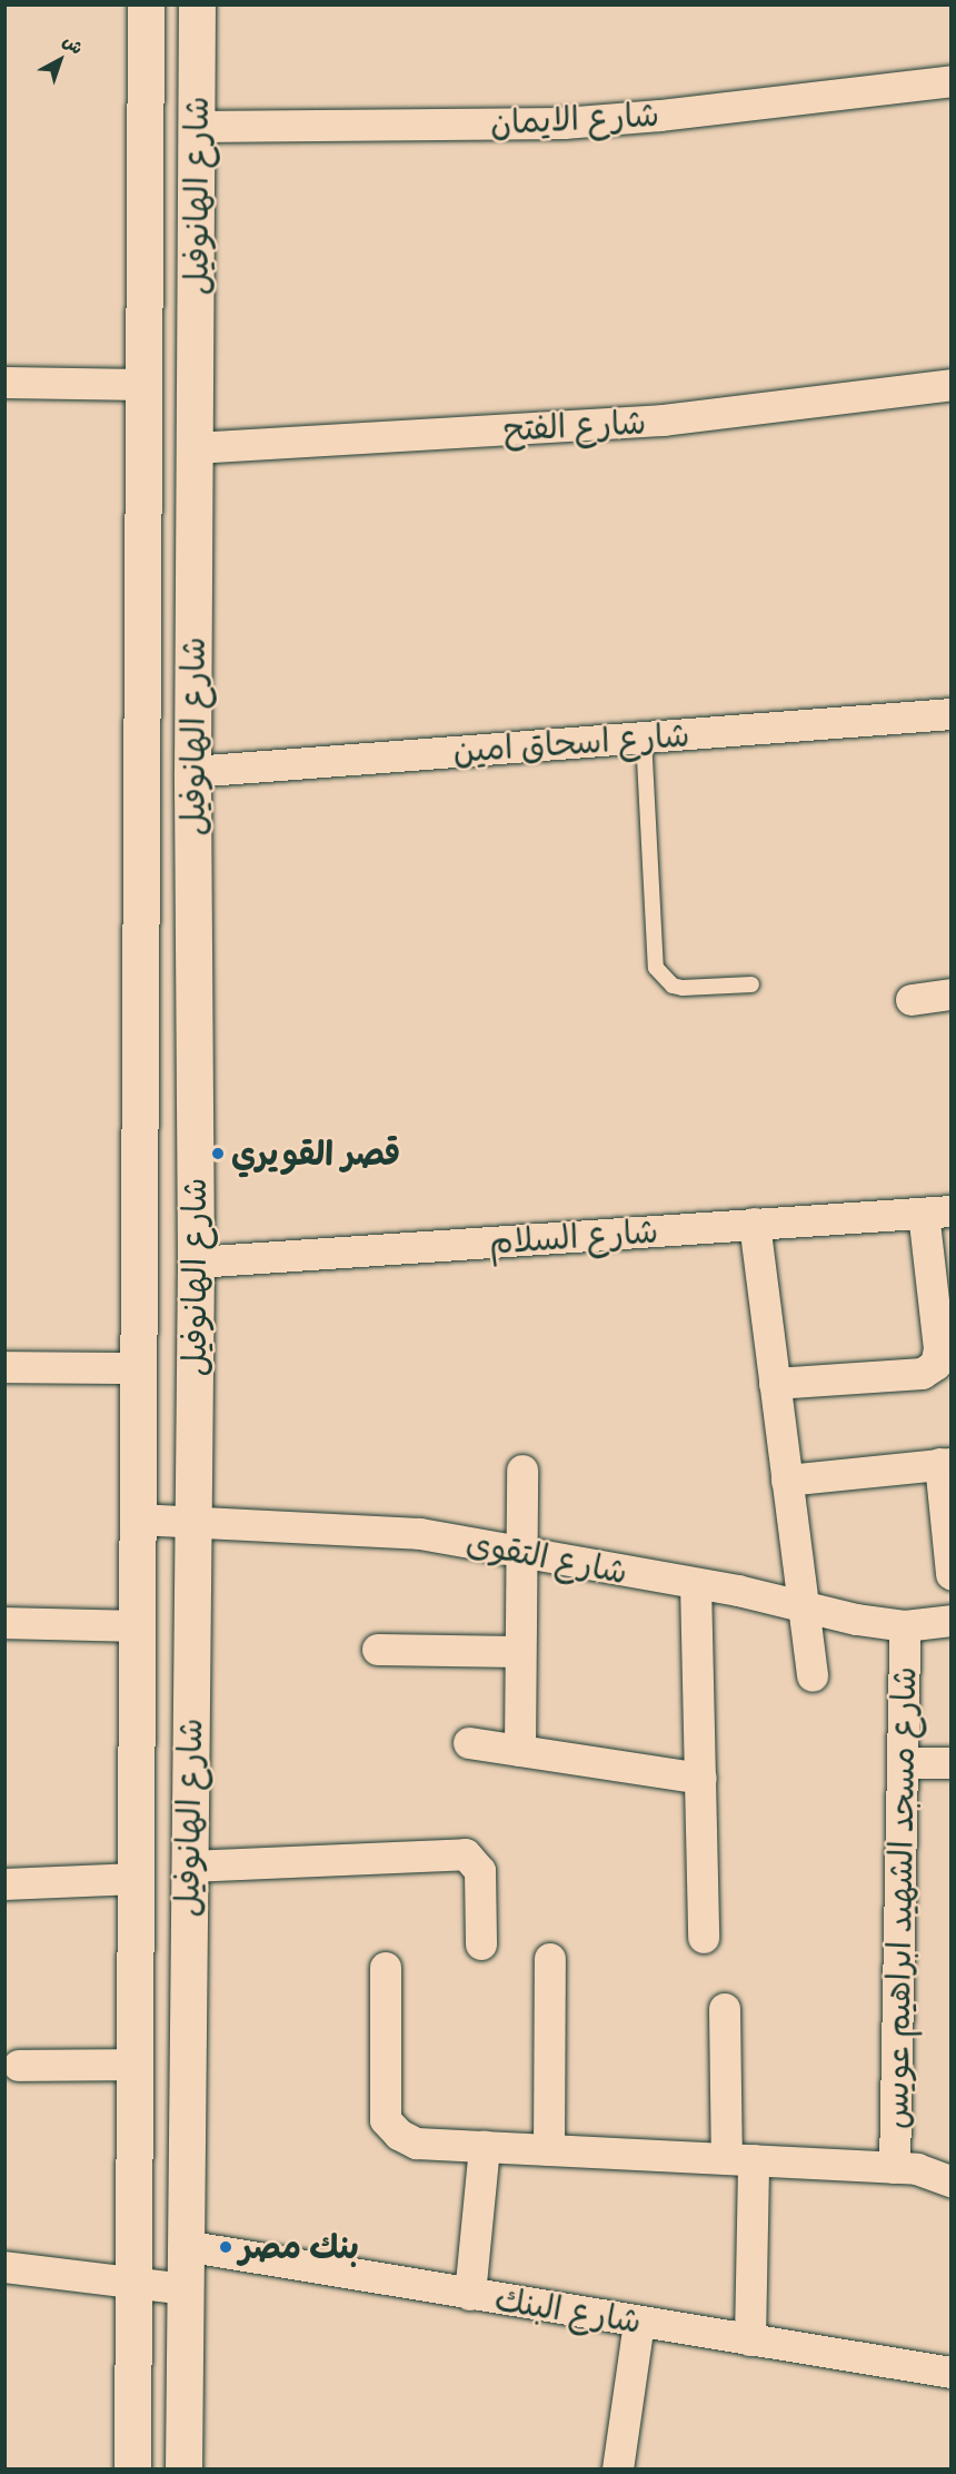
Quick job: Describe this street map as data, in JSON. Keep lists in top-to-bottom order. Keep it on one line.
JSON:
{"streets":{"street":["شارع الايمان","شارع الهانوفيل","شارع الفتح","شارع اسحاق امين","شارع السلام","شارع التقوى","شارع مسجد الشهيد ابراهيم عويس","شارع البنك"]},"crossings":[["شارع الايمان","شارع الهانوفيل"],["شارع الهانوفيل","شارع الفتح"],["شارع الهانوفيل","شارع اسحاق امين"],["شارع الهانوفيل","شارع السلام"],["شارع الهانوفيل","شارع التقوى"],["شارع الهانوفيل","شارع البنك"],["شارع التقوى","شارع مسجد الشهيد ابراهيم عويس"]],"places":["قصر القويري","بنك مصر"],"north":"top right"}
